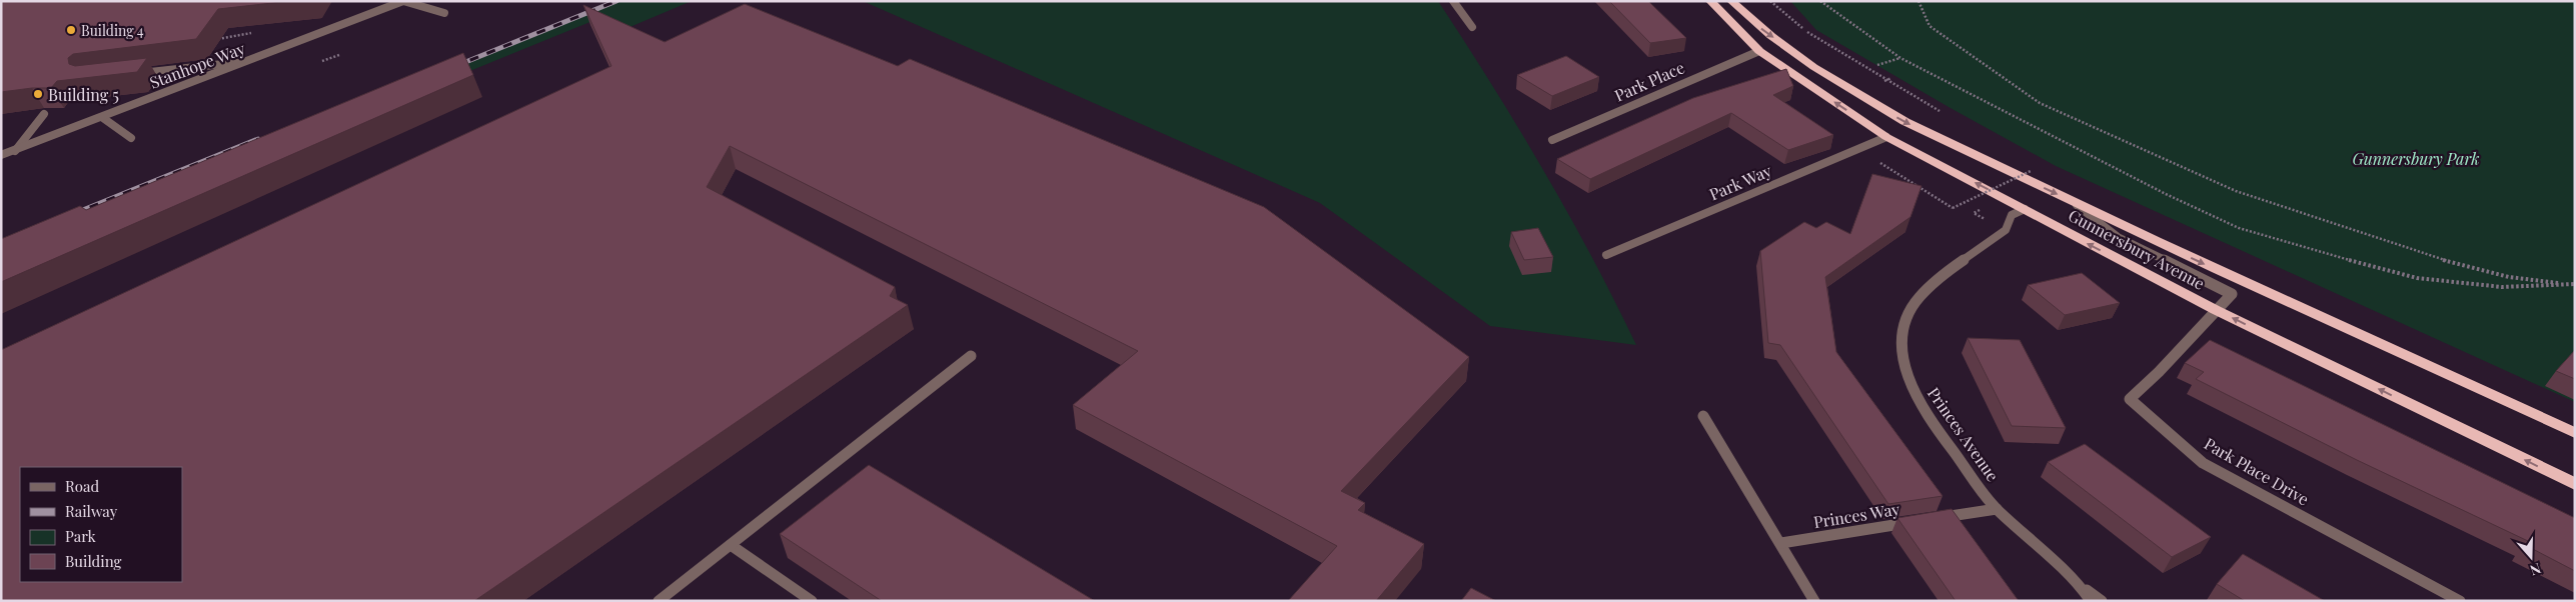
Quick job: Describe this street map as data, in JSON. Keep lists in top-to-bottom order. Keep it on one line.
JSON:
{"streets":{"highway":["Gunnersbury Avenue"],"street":["Stanhope Way","Park Place","Park Way","Princes Avenue","Park Place Drive","Princes Way"]},"crossings":[["Park Place","Gunnersbury Avenue"],["Park Way","Gunnersbury Avenue"],["Gunnersbury Avenue","Princes Avenue"],["Gunnersbury Avenue","Park Place Drive"],["Princes Avenue","Princes Way"]],"parks":["Gunnersbury Park"],"places":["Building 4","Building 5"],"legend":["Road","Railway","Park","Building"],"north":"bottom"}
